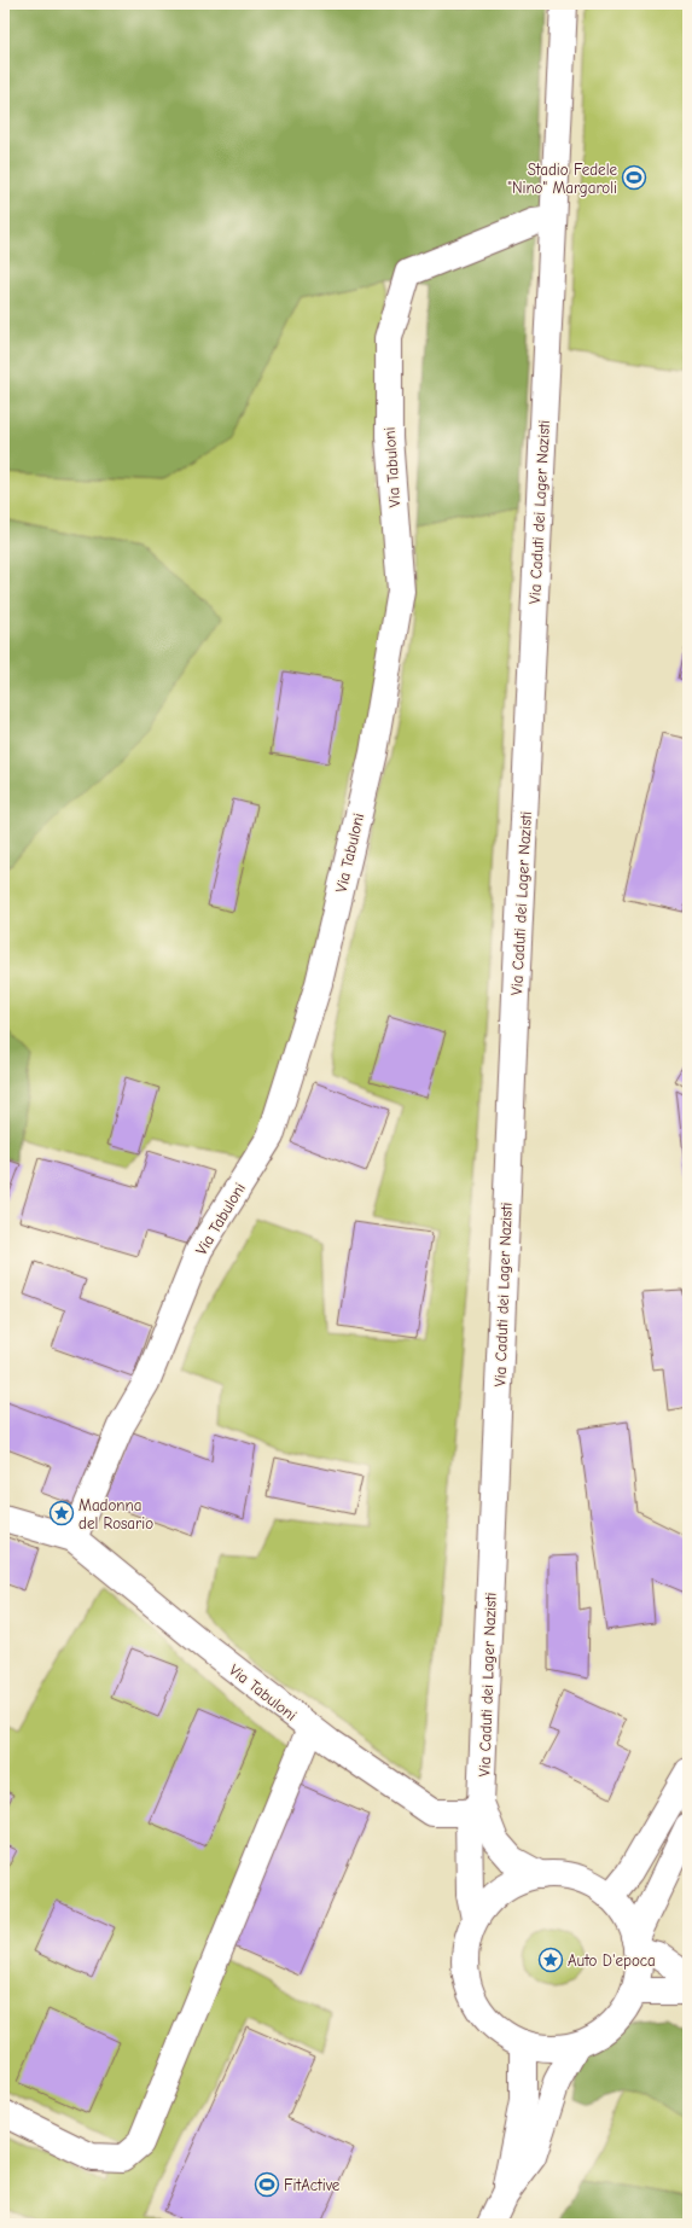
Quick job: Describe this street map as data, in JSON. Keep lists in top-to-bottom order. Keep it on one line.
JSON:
{"streets":{"main road":["Via Tabuloni","Via Caduti dei Lager Nazisti"]},"crossings":[["Via Tabuloni","Via Caduti dei Lager Nazisti"]],"places":{"sports":["Stadio Fedele \"Nino\" Margaroli","FitActive"],"place":["Madonna del Rosario","Auto D'epoca"]}}
